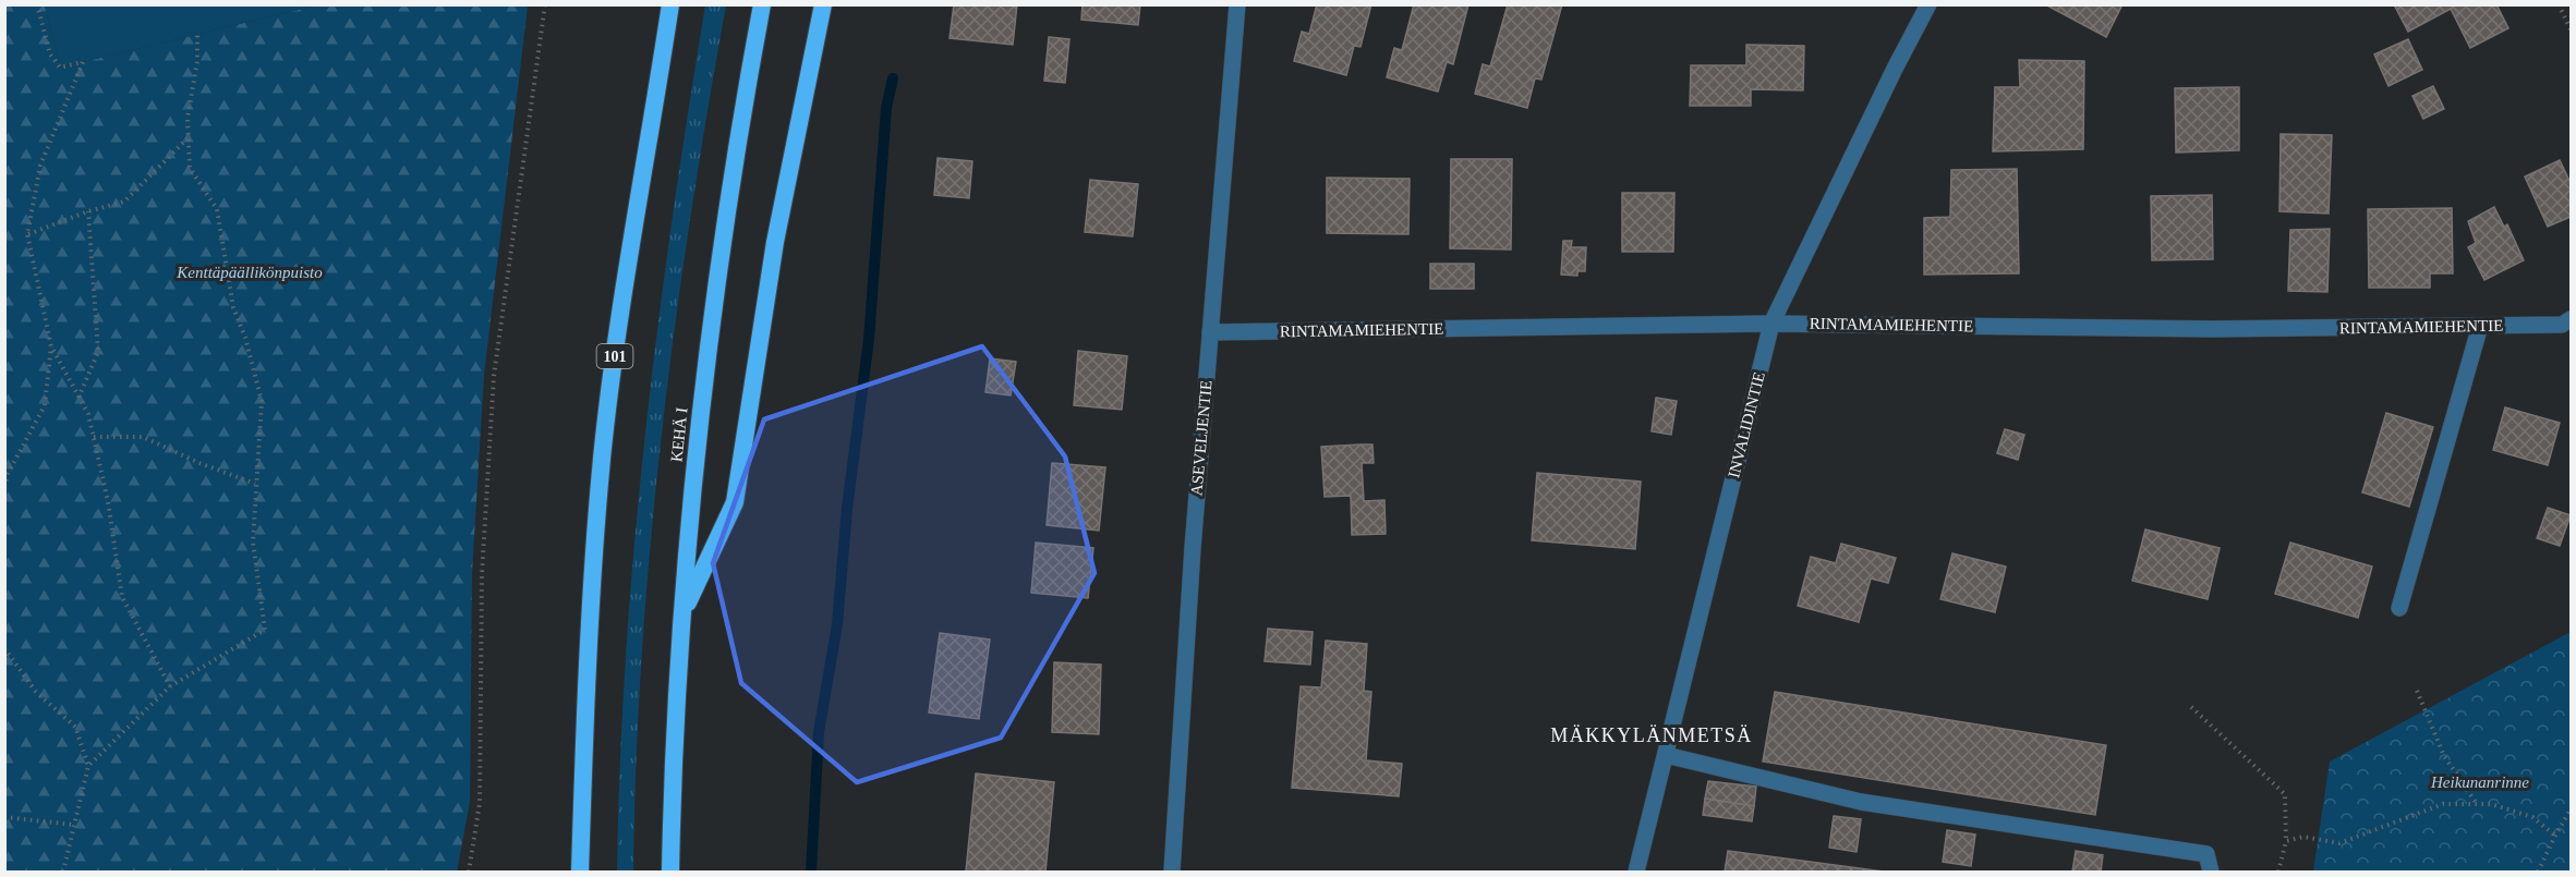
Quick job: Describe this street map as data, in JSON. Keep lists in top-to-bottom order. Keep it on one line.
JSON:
{"streets":{"highway":["101","KEHÄ I"],"street":["RINTAMAMIEHENTIE","INVALIDINTIE","ASEVELJENTIE"]},"crossings":[["RINTAMAMIEHENTIE","INVALIDINTIE"],["RINTAMAMIEHENTIE","ASEVELJENTIE"]],"districts":["MÄKKYLÄNMETSÄ"],"parks":["Kenttäpäällikönpuisto","Heikunanrinne"]}
